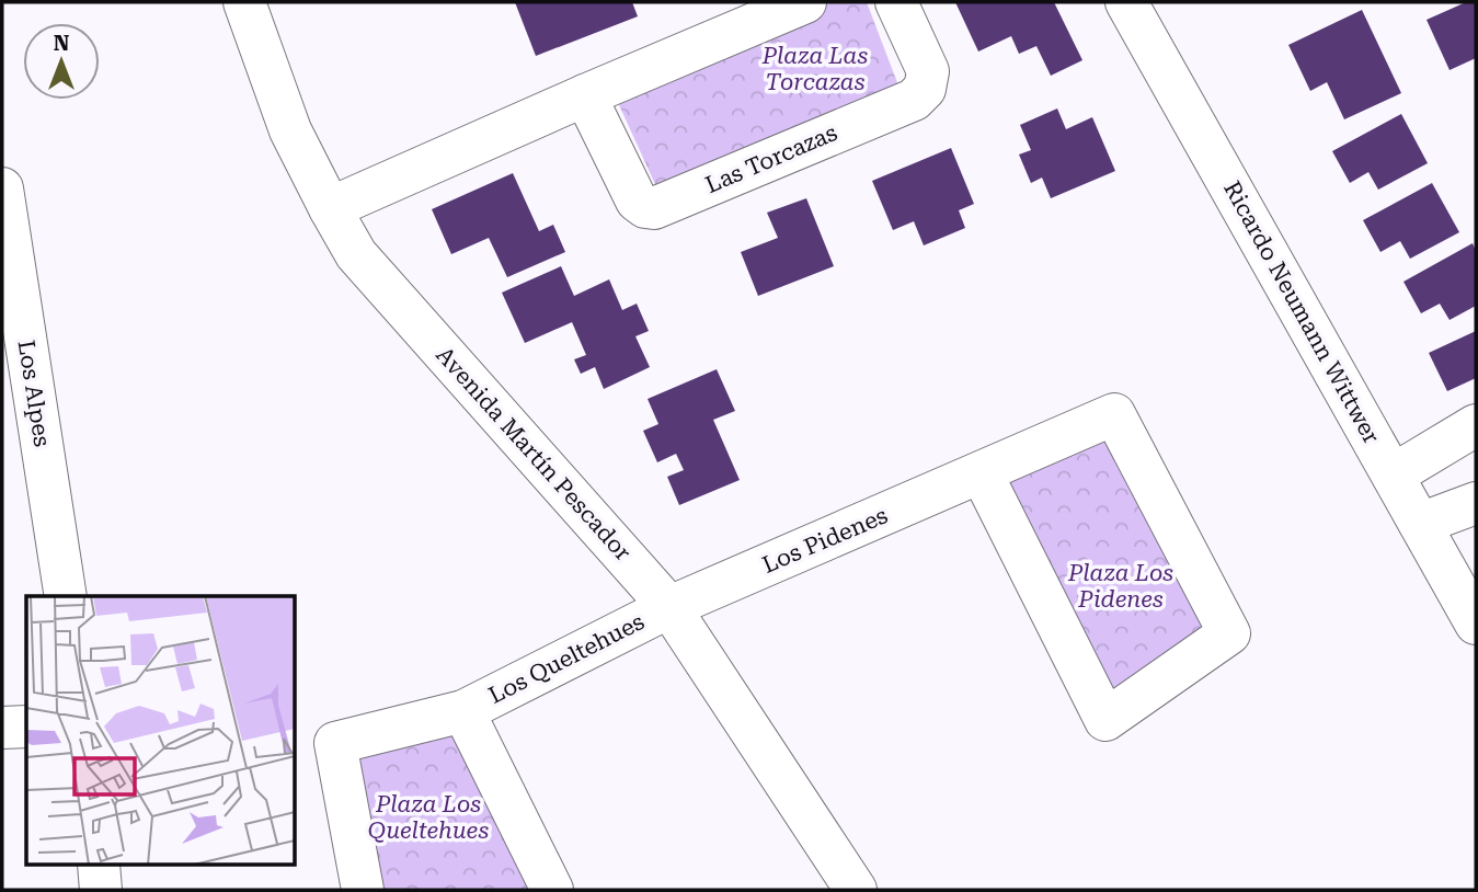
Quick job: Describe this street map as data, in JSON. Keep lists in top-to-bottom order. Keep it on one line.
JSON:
{"streets":{"street":["Las Torcazas","Ricardo Neumann Wittwer","Los Alpes","Avenida Martín Pescador","Los Pidenes","Los Queltehues"]},"crossings":[["Avenida Martín Pescador","Los Pidenes"],["Avenida Martín Pescador","Los Queltehues"],["Los Pidenes","Los Queltehues"]],"parks":["Plaza Las Torcazas","Plaza Los Pidenes","Plaza Los Queltehues"],"north":"top"}
